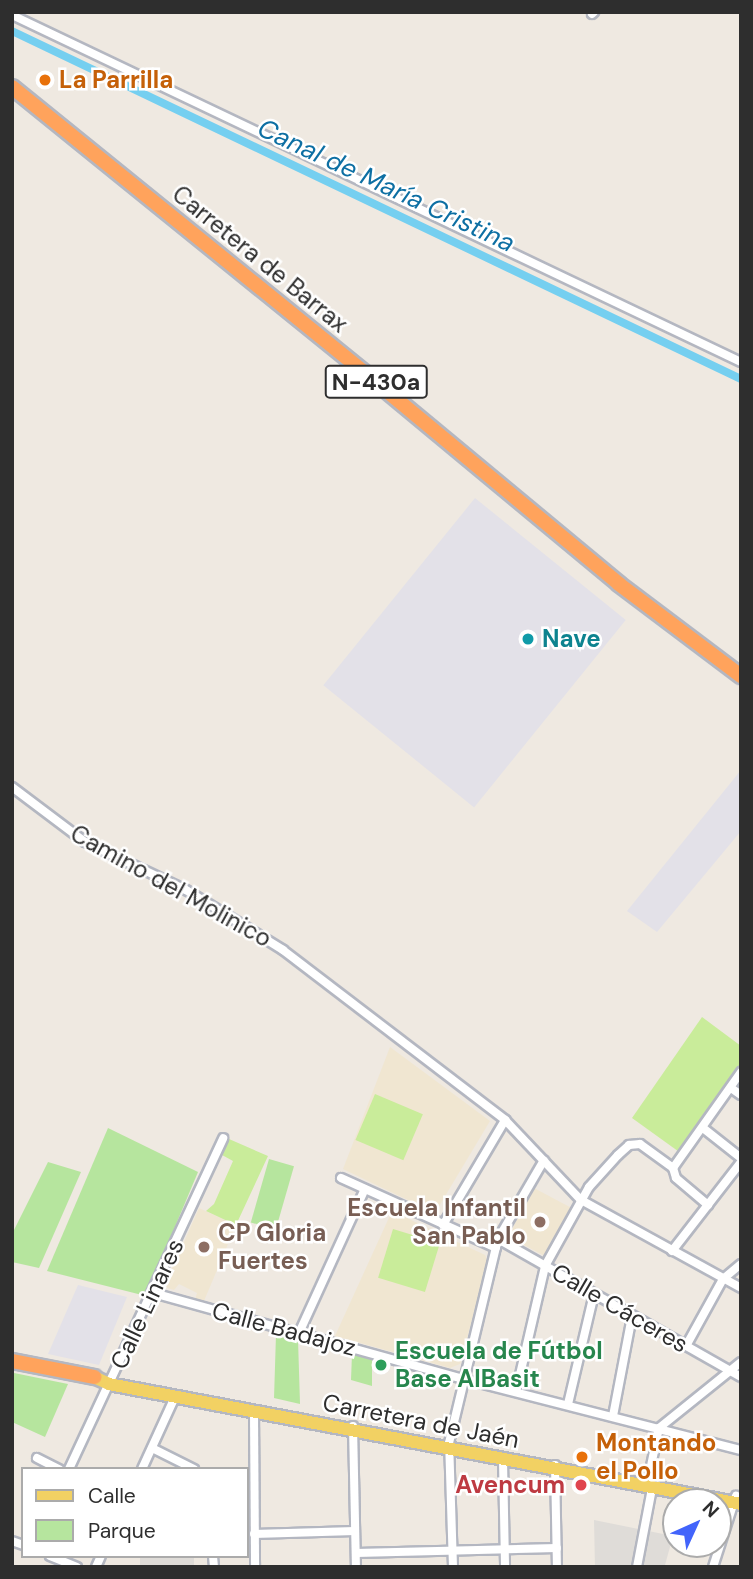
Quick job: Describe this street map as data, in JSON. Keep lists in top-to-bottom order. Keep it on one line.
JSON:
{"streets":{"highway":["Carretera de Barrax","N-430a","Carretera de Jaén"],"street":["Camino del Molinico","Calle Linares","Calle Cáceres","Calle Badajoz"]},"crossings":[["Calle Linares","Calle Badajoz"],["Calle Linares","Carretera de Jaén"]],"water":["Canal de María Cristina"],"places":["La Parrilla","Nave","Escuela Infantil San Pablo","CP Gloria Fuertes","Escuela de Fútbol Base AlBasit","Montando el Pollo","Avencum"],"legend":["Calle","Parque"],"north":"top right"}
